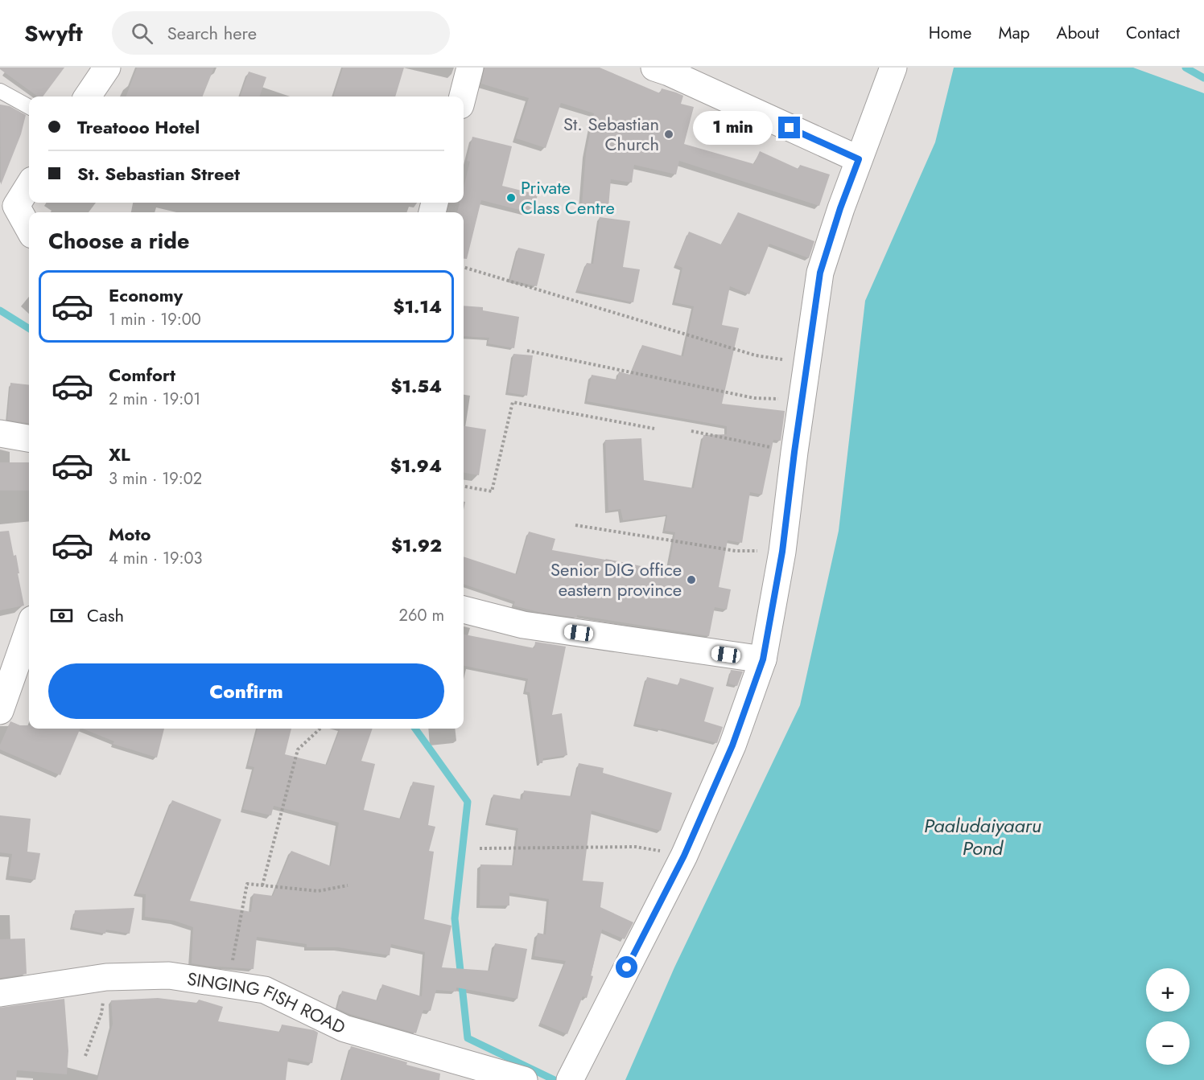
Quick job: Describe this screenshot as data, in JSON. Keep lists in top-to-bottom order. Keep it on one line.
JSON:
{"streets":{"street":["SINGING FISH ROAD"]},"water":["Paaludaiyaaru Pond"],"places":["St. Sebastian Church","Private Class Centre","Senior DIG office eastern province"],"page":{"header":"Swyft","search":"Search here","nav":["Home","Map","About","Contact"],"banner":["Treatooo Hotel","St. Sebastian Street"],"bubble":"1 min","heading":"Choose a ride","list":[{"name":"Economy","note":"1 min · 19:00","value":"$1.14"},{"name":"Comfort","note":"2 min · 19:01","value":"$1.54"},{"name":"XL","note":"3 min · 19:02","value":"$1.94"},{"name":"Moto","note":"4 min · 19:03","value":"$1.92"}],"pay":["Cash","260 m"],"buttons":"Confirm","map_buttons":["+","−"]}}
